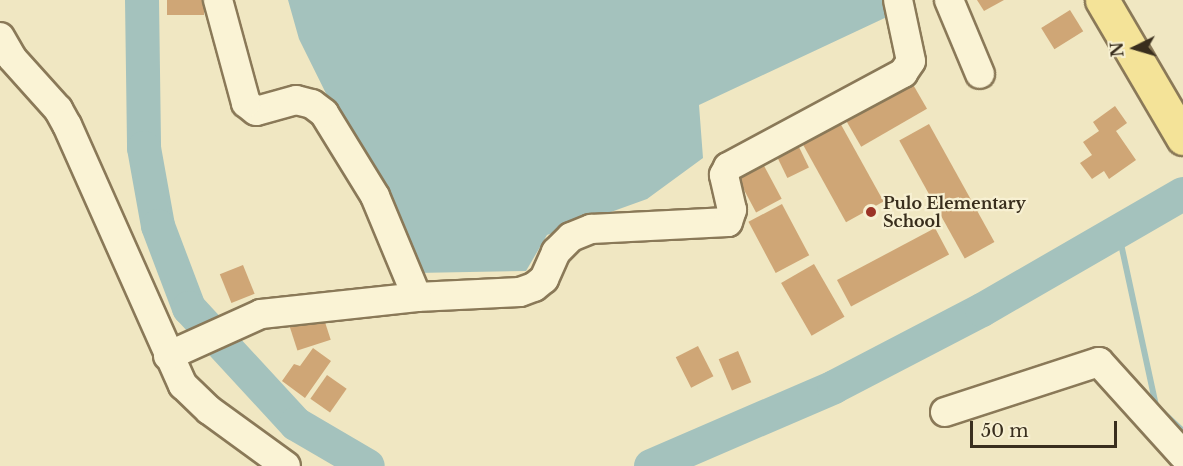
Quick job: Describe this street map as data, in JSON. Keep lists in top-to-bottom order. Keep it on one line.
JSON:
{"places":["Pulo Elementary School"],"scale_bar":"50 m","north":"left"}
